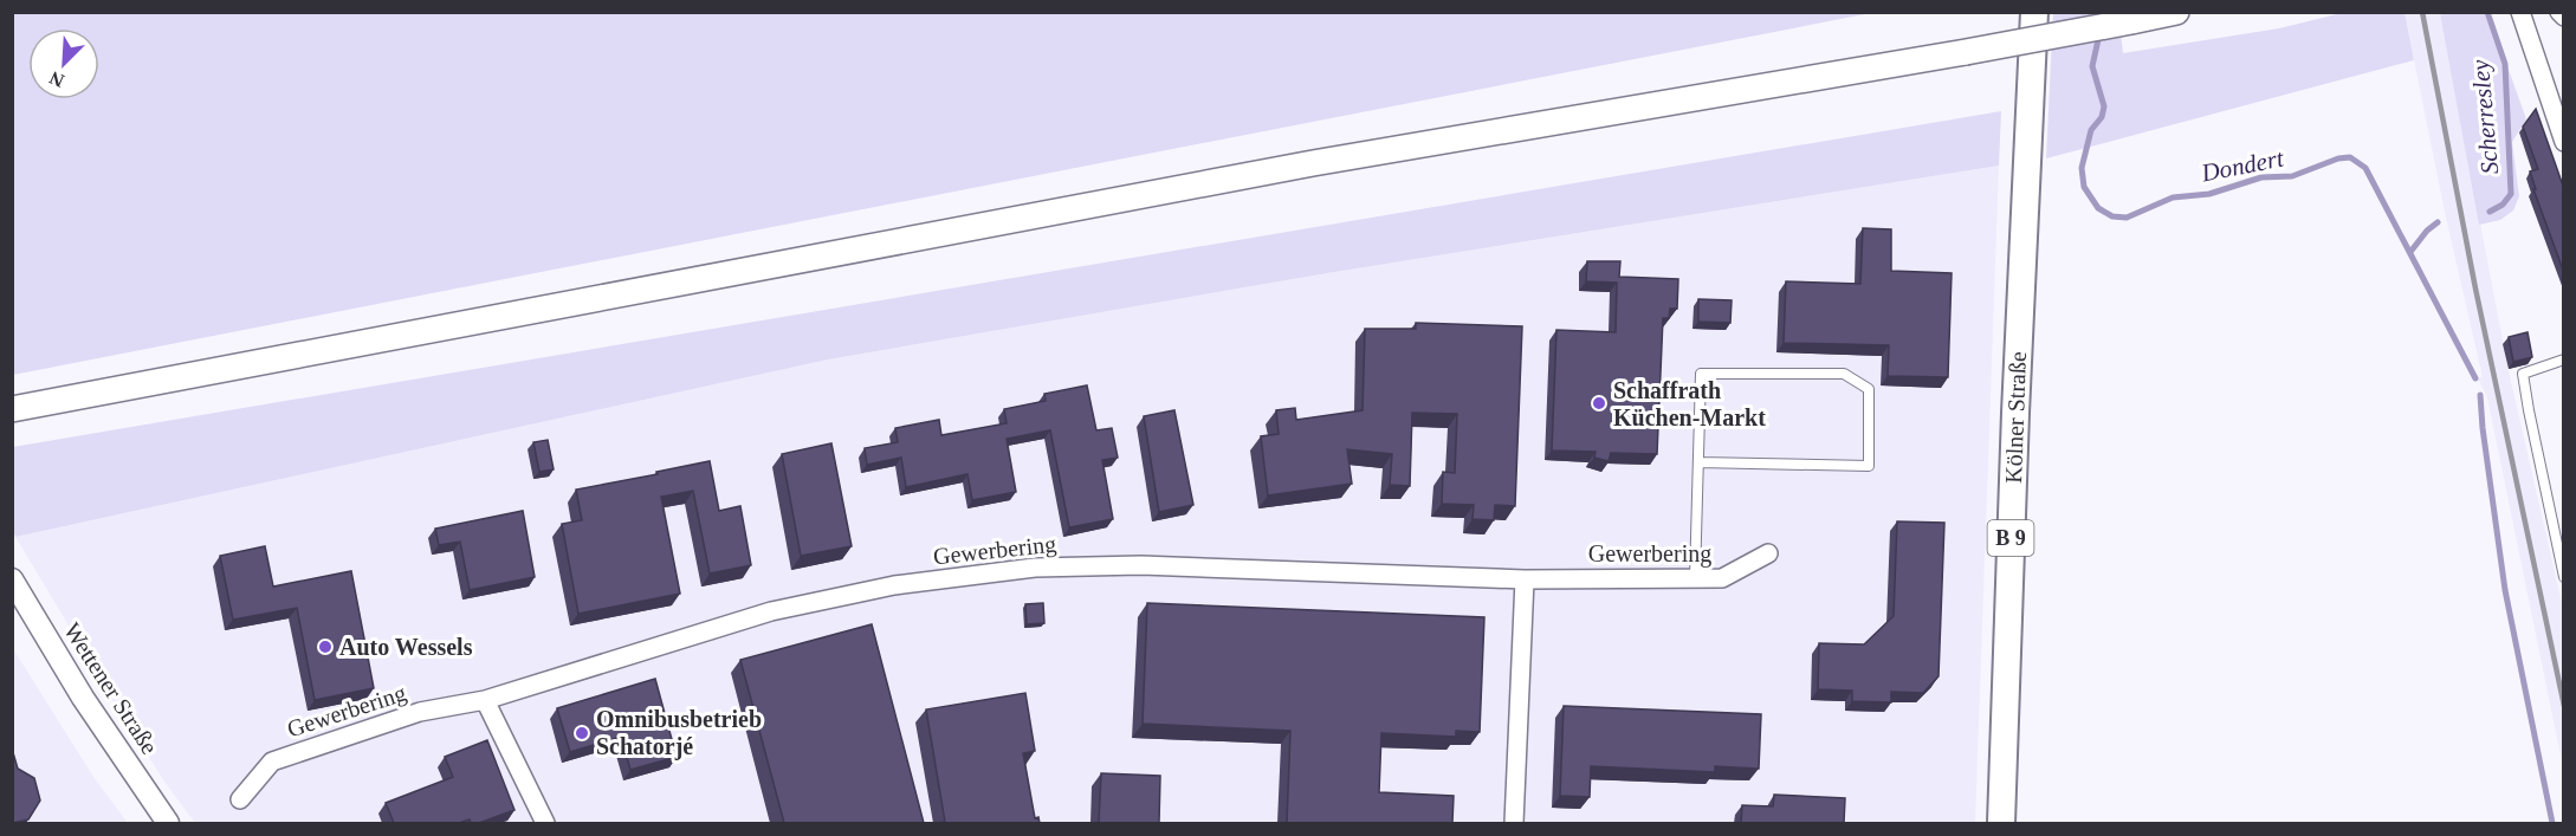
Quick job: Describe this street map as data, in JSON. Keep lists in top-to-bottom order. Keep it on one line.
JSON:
{"streets":{"main road":["Kölner Straße","B 9"],"street":["Gewerbering","Wettener Straße"]},"water":["Scherresley","Dondert"],"places":["Schaffrath Küchen-Markt","Auto Wessels","Omnibusbetrieb Schatorjé"],"north":"bottom left"}
